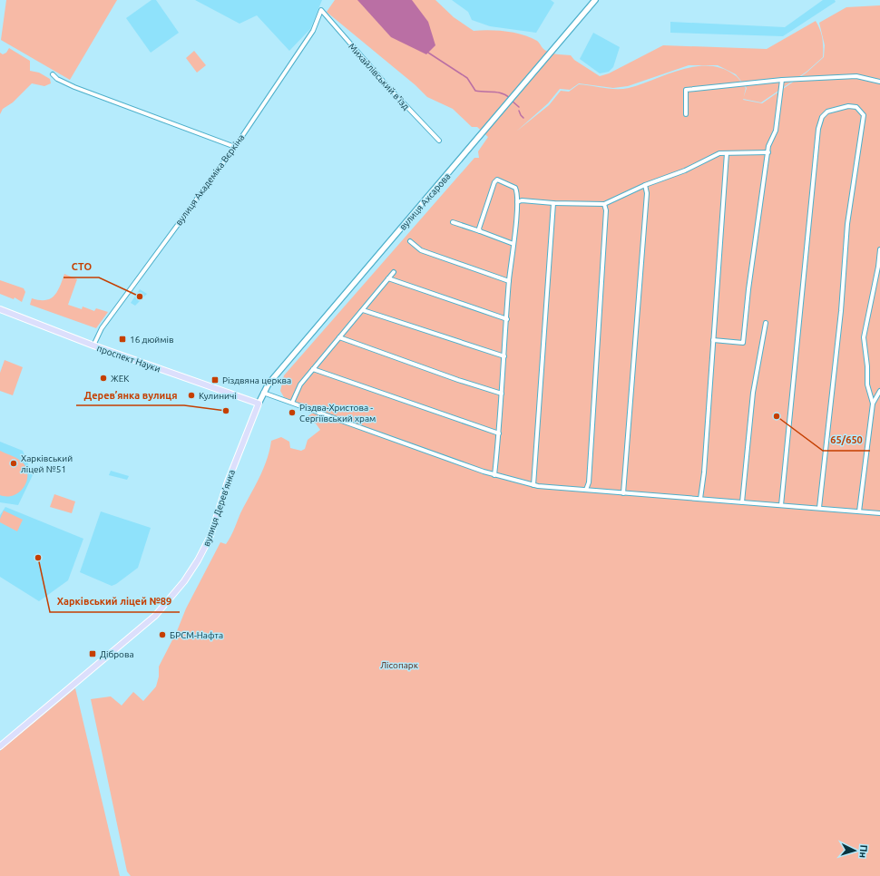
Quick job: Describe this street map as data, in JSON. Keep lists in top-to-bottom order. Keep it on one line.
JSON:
{"streets":{"main road":["вулиця Ахсарова","проспект Науки","вулиця Дерев’янка"],"street":["Михайлівський в'їзд","вулиця Академіка Вєркіна"]},"crossings":[["Михайлівський в'їзд","вулиця Академіка Вєркіна"],["вулиця Академіка Вєркіна","проспект Науки"],["вулиця Ахсарова","проспект Науки"],["вулиця Ахсарова","вулиця Дерев’янка"],["проспект Науки","вулиця Дерев’янка"]],"parks":["Лісопарк"],"places":{"other":["СТО","ЖЕК","Кулиничі","Дерев’янка вулиця","Різдва-Христова - Сергіївський храм","65/650","Харківський ліцей №51","Харківський ліцей №89","БРСМ-Нафта"],"transit":["16 дюймів","Різдвяна церква","Діброва"]},"north":"right"}
